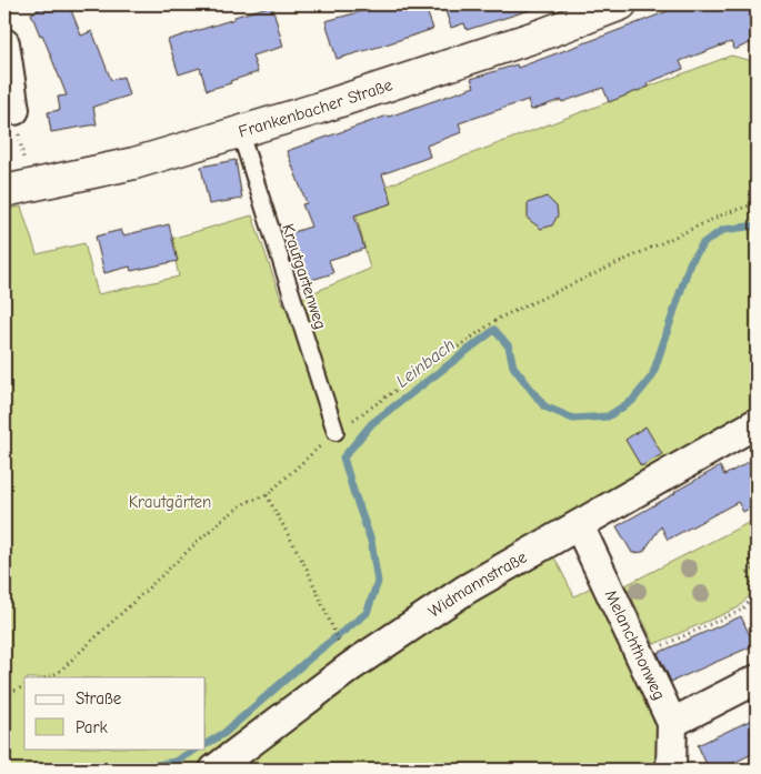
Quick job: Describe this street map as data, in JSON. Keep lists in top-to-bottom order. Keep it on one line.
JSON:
{"streets":{"main road":["Frankenbacher Straße"],"street":["Widmannstraße","Melanchthonweg"],"lane":["Krautgartenweg"]},"crossings":[["Frankenbacher Straße","Krautgartenweg"],["Widmannstraße","Melanchthonweg"]],"water":["Leinbach"],"parks":["Krautgärten"],"legend":["Straße","Park"]}
